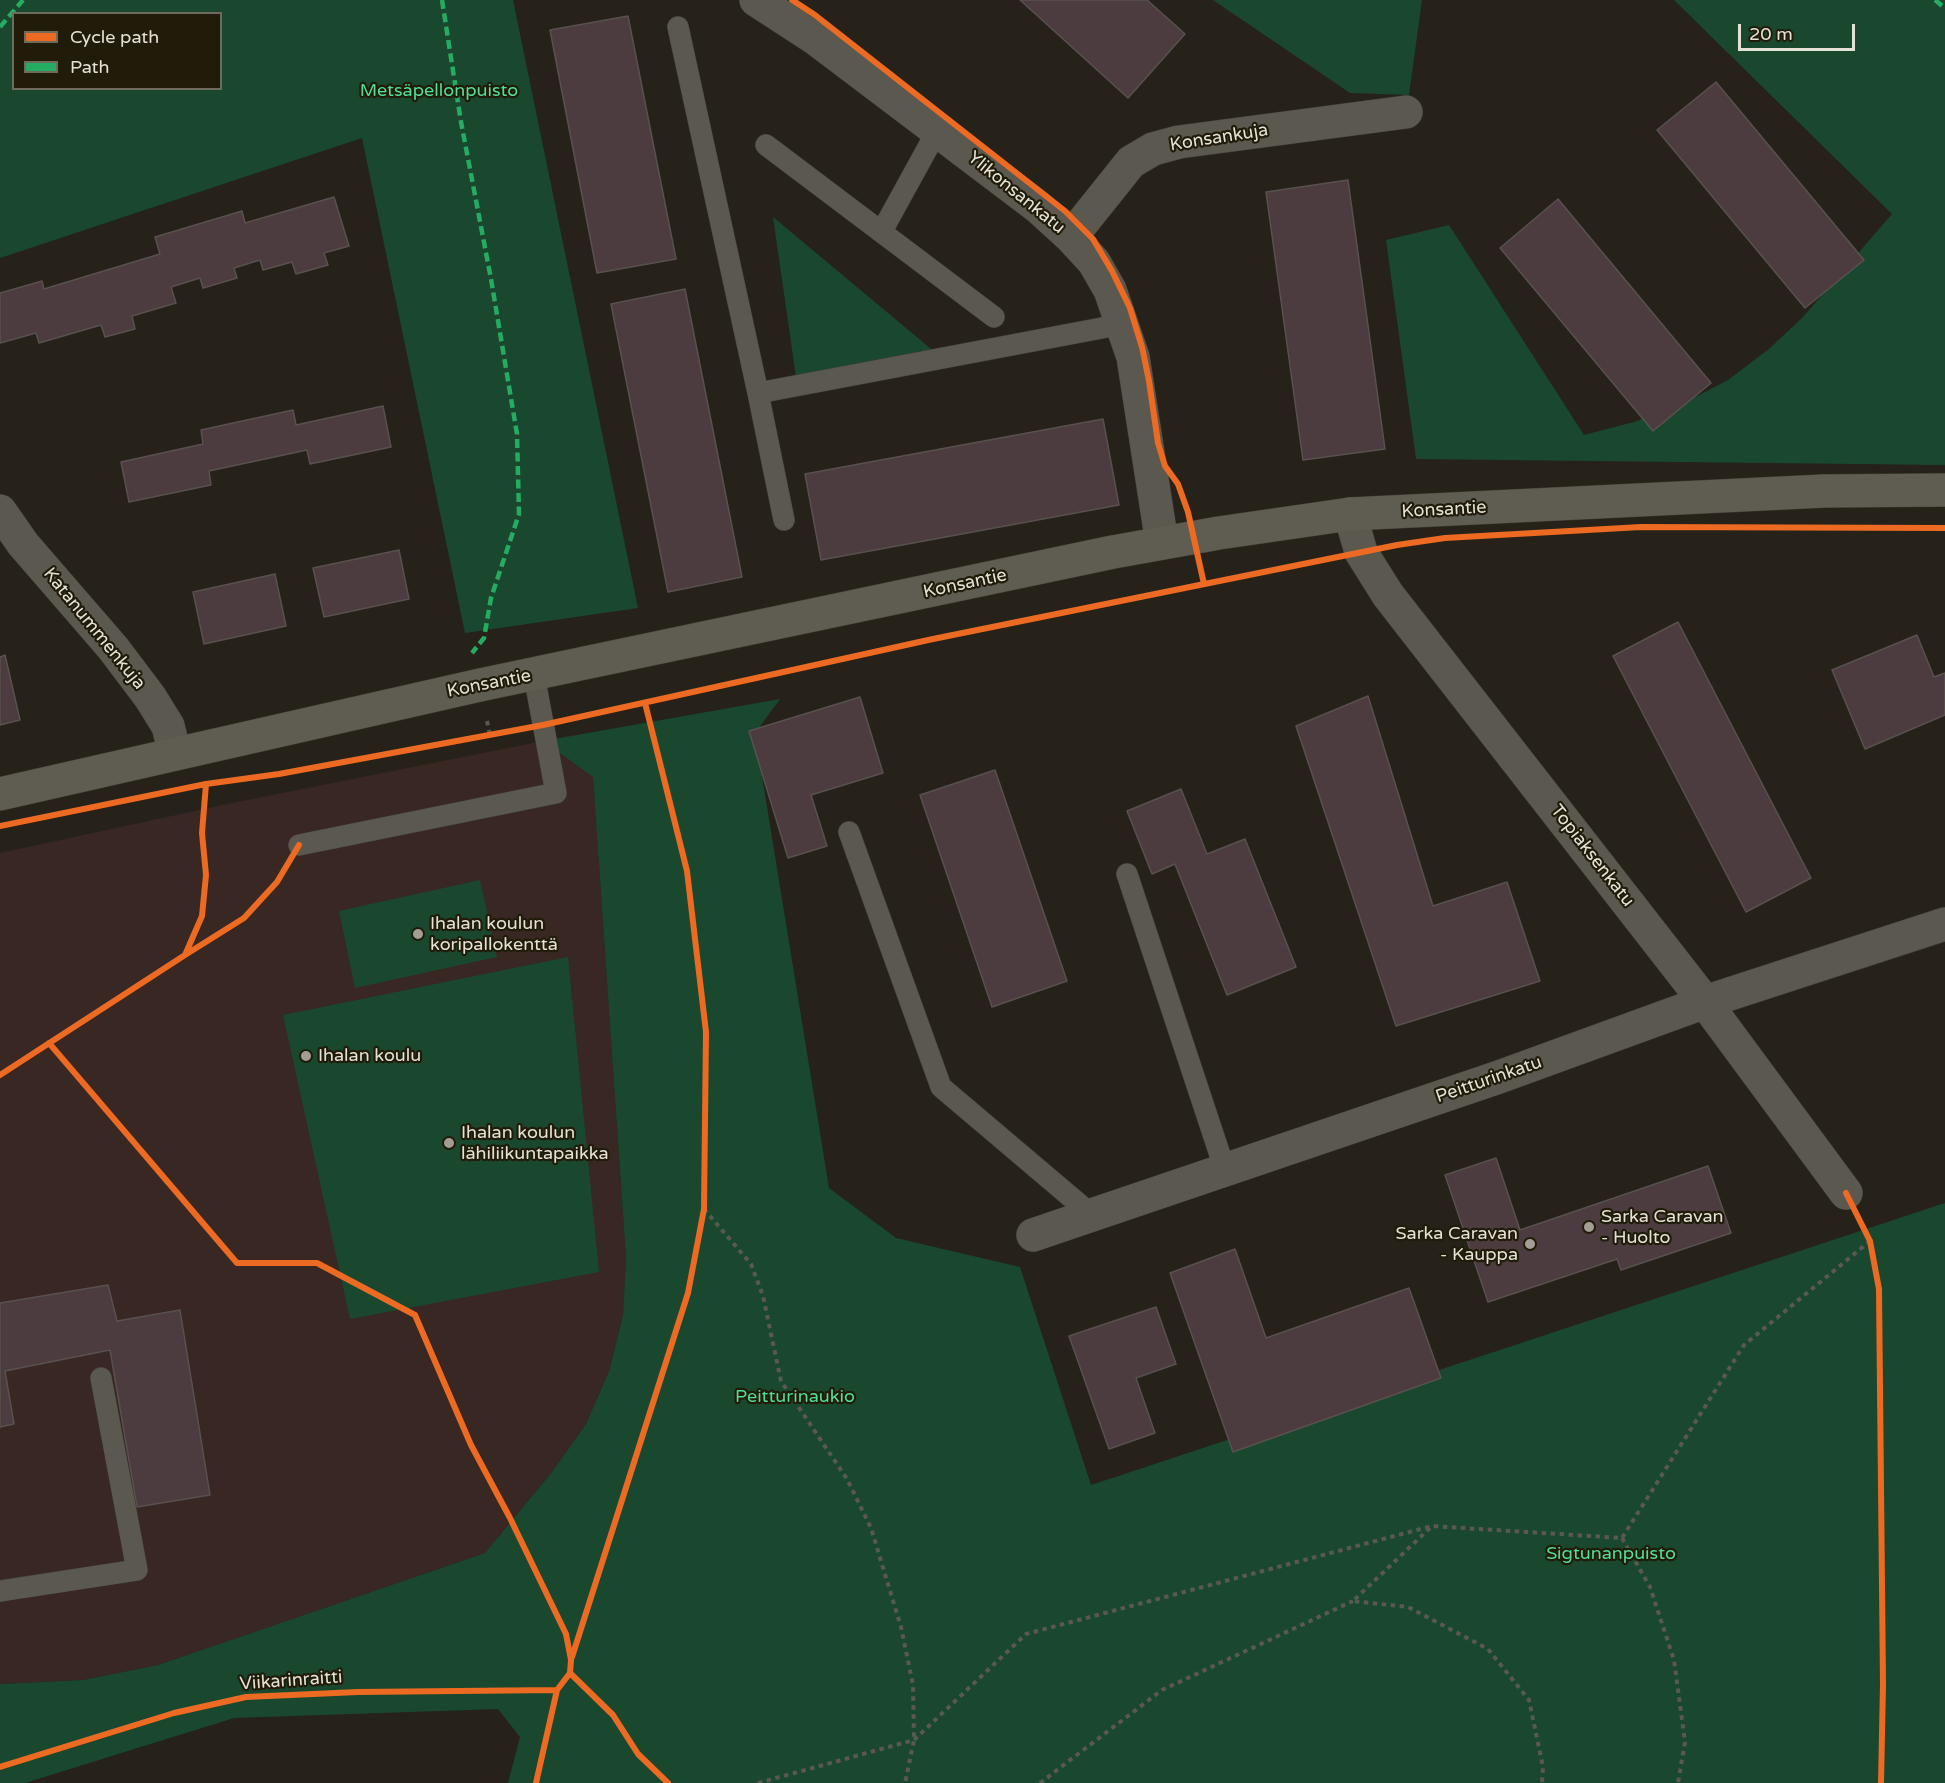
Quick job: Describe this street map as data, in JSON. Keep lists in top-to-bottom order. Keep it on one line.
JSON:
{"streets":{"street":["Konsankuja","Ylikonsankatu","Konsantie","Katanummenkuja","Topiaksenkatu","Peitturinkatu"],"cycle path":["Viikarinraitti"]},"crossings":[["Konsankuja","Ylikonsankatu"],["Ylikonsankatu","Konsantie"],["Konsantie","Katanummenkuja"],["Konsantie","Topiaksenkatu"],["Topiaksenkatu","Peitturinkatu"]],"parks":["Metsäpellonpuisto","Peitturinaukio","Sigtunanpuisto"],"places":["Ihalan koulun koripallokenttä","Ihalan koulu","Ihalan koulun lähiliikuntapaikka","Sarka Caravan - Huolto","Sarka Caravan - Kauppa"],"legend":["Cycle path","Path"],"scale_bar":"20 m"}
